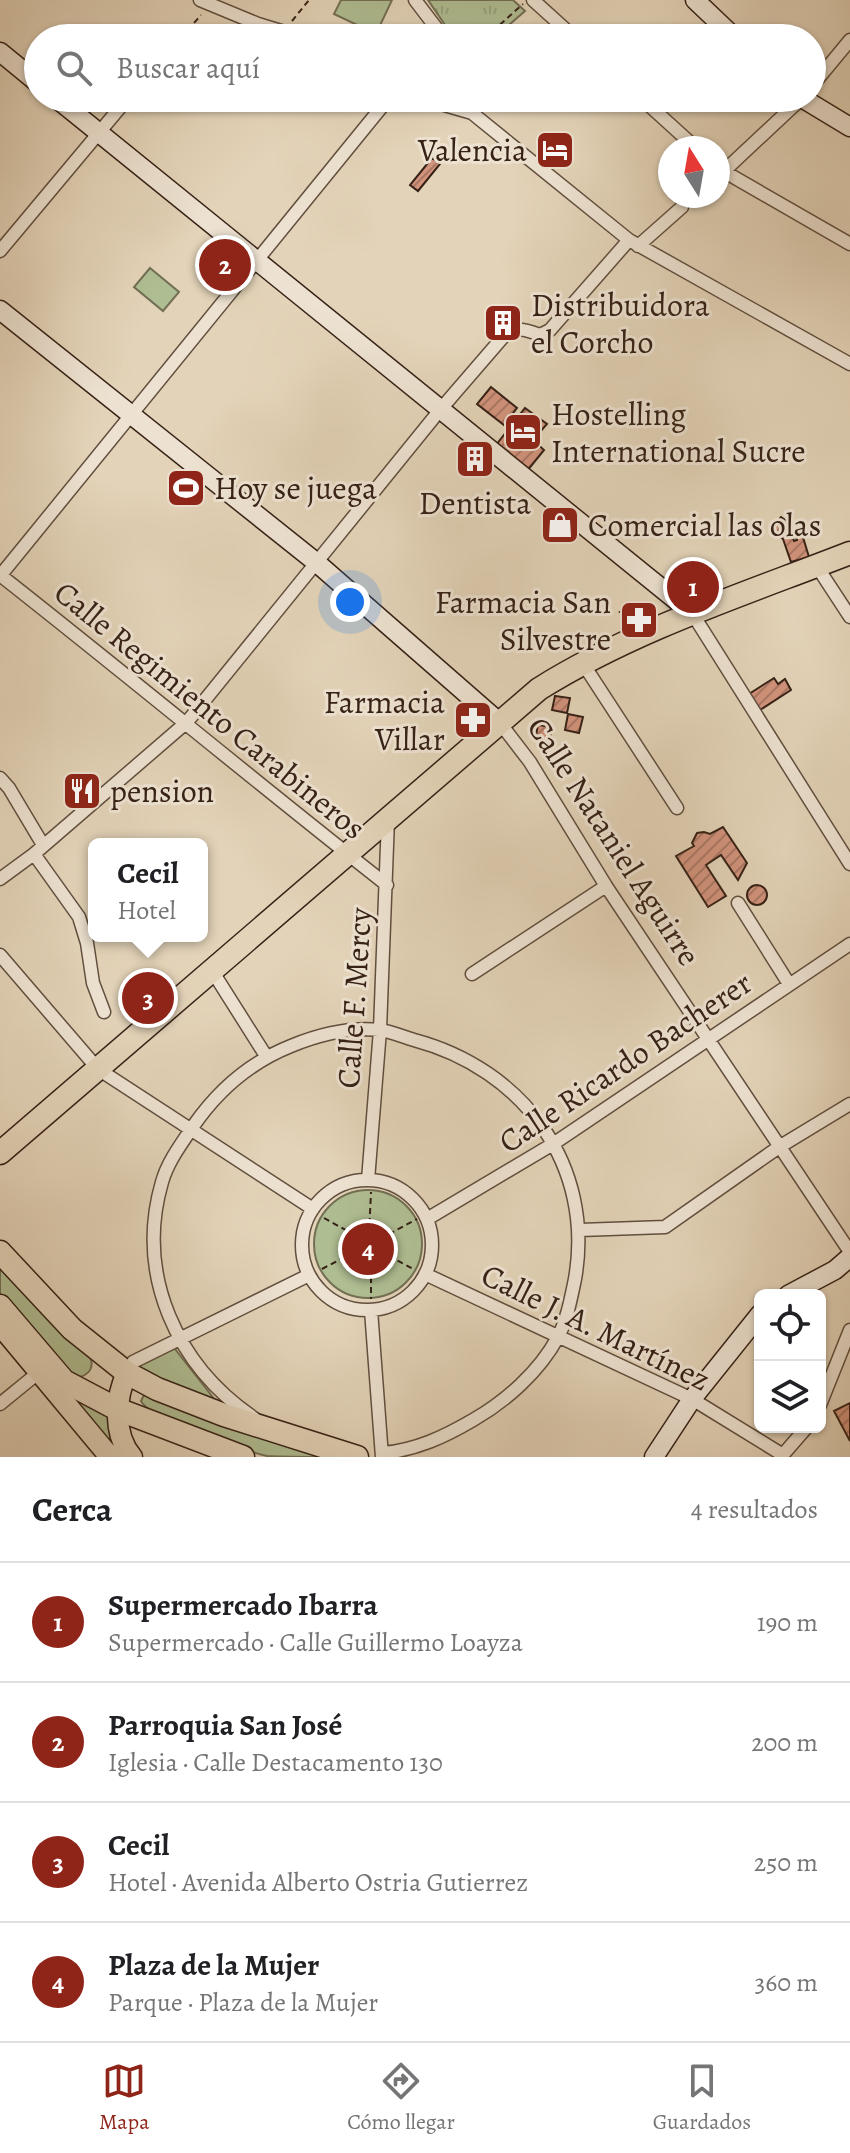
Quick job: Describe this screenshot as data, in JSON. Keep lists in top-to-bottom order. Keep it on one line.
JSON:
{"streets":{"street":["Calle Regimiento Carabineros","Calle Nataniel Aguirre","Calle F. Mercy","Calle Ricardo Bacherer","Calle J. A. Martínez"]},"crossings":[["Calle Regimiento Carabineros","Calle F. Mercy"],["Calle Nataniel Aguirre","Calle Ricardo Bacherer"]],"places":{"hotel":["Valencia","Hostelling International Sucre"],"building":["Distribuidora el Corcho","Dentista"],"sports":["Hoy se juega"],"shop":["Comercial las olas"],"pharmacy":["Farmacia San Silvestre","Farmacia Villar"],"restaurant":["pension"]},"north":"top","page":{"search":"Buscar aquí","pins":["2","1","3","4"],"popup":["Cecil","Hotel"],"heading":["Cerca","4 resultados"],"list":[{"mark":"1","name":"Supermercado Ibarra","note":"Supermercado · Calle Guillermo Loayza","value":"190 m"},{"mark":"2","name":"Parroquia San José","note":"Iglesia · Calle Destacamento 130","value":"200 m"},{"mark":"3","name":"Cecil","note":"Hotel · Avenida Alberto Ostria Gutierrez","value":"250 m"},{"mark":"4","name":"Plaza de la Mujer","note":"Parque · Plaza de la Mujer","value":"360 m"}],"nav":["Mapa","Cómo llegar","Guardados"]}}
